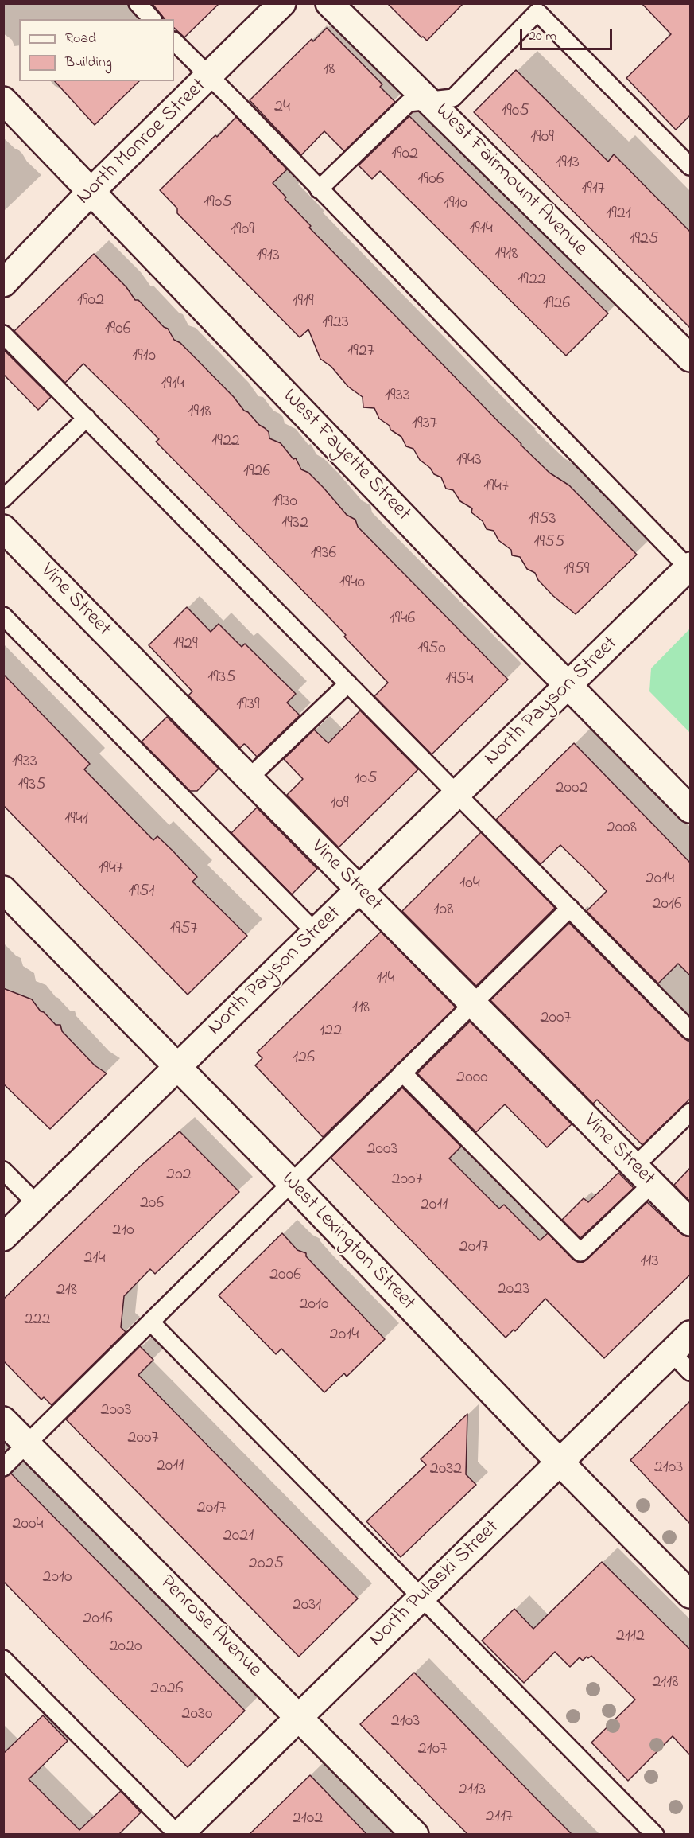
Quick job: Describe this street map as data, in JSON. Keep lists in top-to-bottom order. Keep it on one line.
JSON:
{"streets":{"street":["North Monroe Street","West Fairmount Avenue","West Fayette Street","Vine Street","North Payson Street","West Lexington Street","North Pulaski Street","Penrose Avenue"]},"crossings":[["North Monroe Street","West Fayette Street"],["West Fayette Street","North Payson Street"],["Vine Street","North Payson Street"],["North Payson Street","West Lexington Street"],["West Lexington Street","North Pulaski Street"],["North Pulaski Street","Penrose Avenue"]],"house_numbers":["18","24","1905","1909","1902","1913","1906","1917","1905","1910","1921","1914","1909","1925","1918","1913","1922","1902","1919","1926","1923","1906","1927","1910","1914","1933","1918","1937","1922","1943","1926","1947","1930","1953","1932","1955","1936","1959","1940","1946","1929","1950","1935","1954","1939","1933","105","1935","2002","109","1941","2008","1947","2014","104","1951","2016","108","1957","114","118","2007","122","126","2000","2003","202","2007","206","2011","210","2017","214","113","2006","2023","218","2010","222","2014","2003","2007","2011","2103","2032","2017","2004","2021","2025","2010","2031","2016","2112","2020","2118","2026","2030","2103","2107","2113","2117","2102"],"legend":["Road","Building"],"scale_bar":"20 m"}
